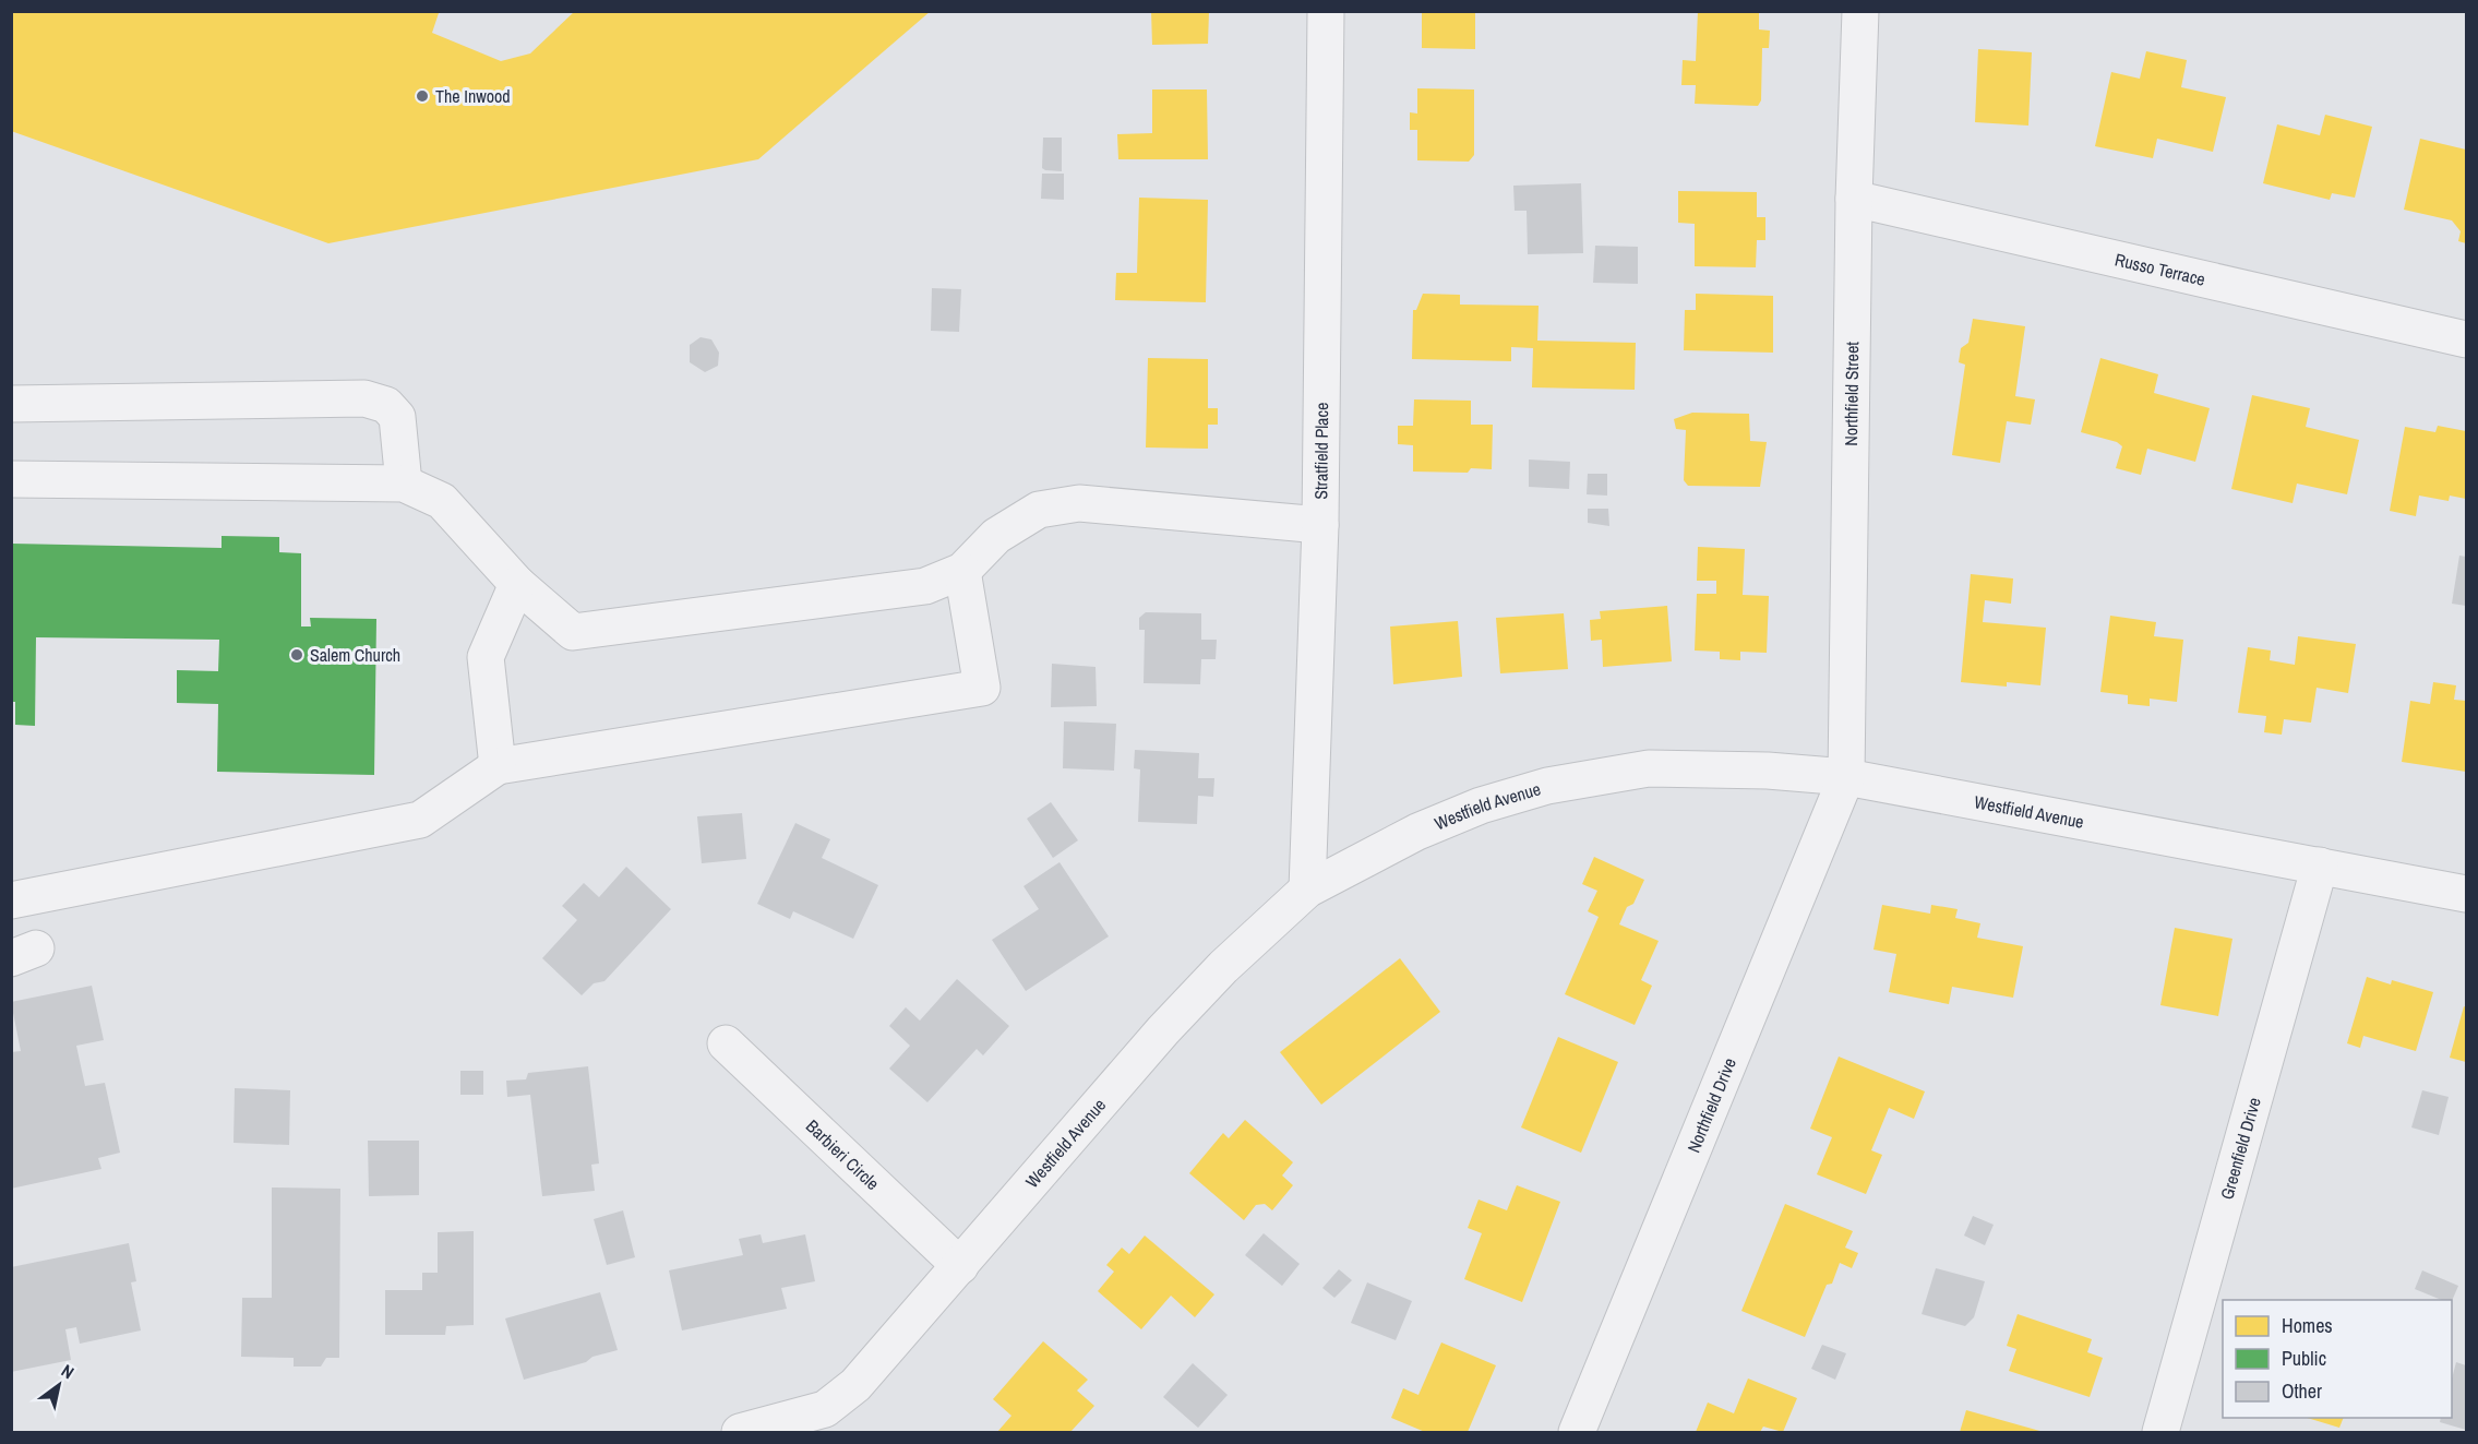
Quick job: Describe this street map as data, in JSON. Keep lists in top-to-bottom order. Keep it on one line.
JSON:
{"streets":{"street":["Russo Terrace","Northfield Street","Stratfield Place","Westfield Avenue","Northfield Drive","Greenfield Drive","Barbieri Circle"]},"crossings":[["Russo Terrace","Northfield Street"],["Northfield Street","Westfield Avenue"],["Northfield Street","Northfield Drive"],["Stratfield Place","Westfield Avenue"],["Westfield Avenue","Northfield Drive"],["Westfield Avenue","Greenfield Drive"],["Westfield Avenue","Barbieri Circle"]],"places":["The Inwood","Salem Church"],"legend":["Homes","Public","Other"],"north":"top right"}
